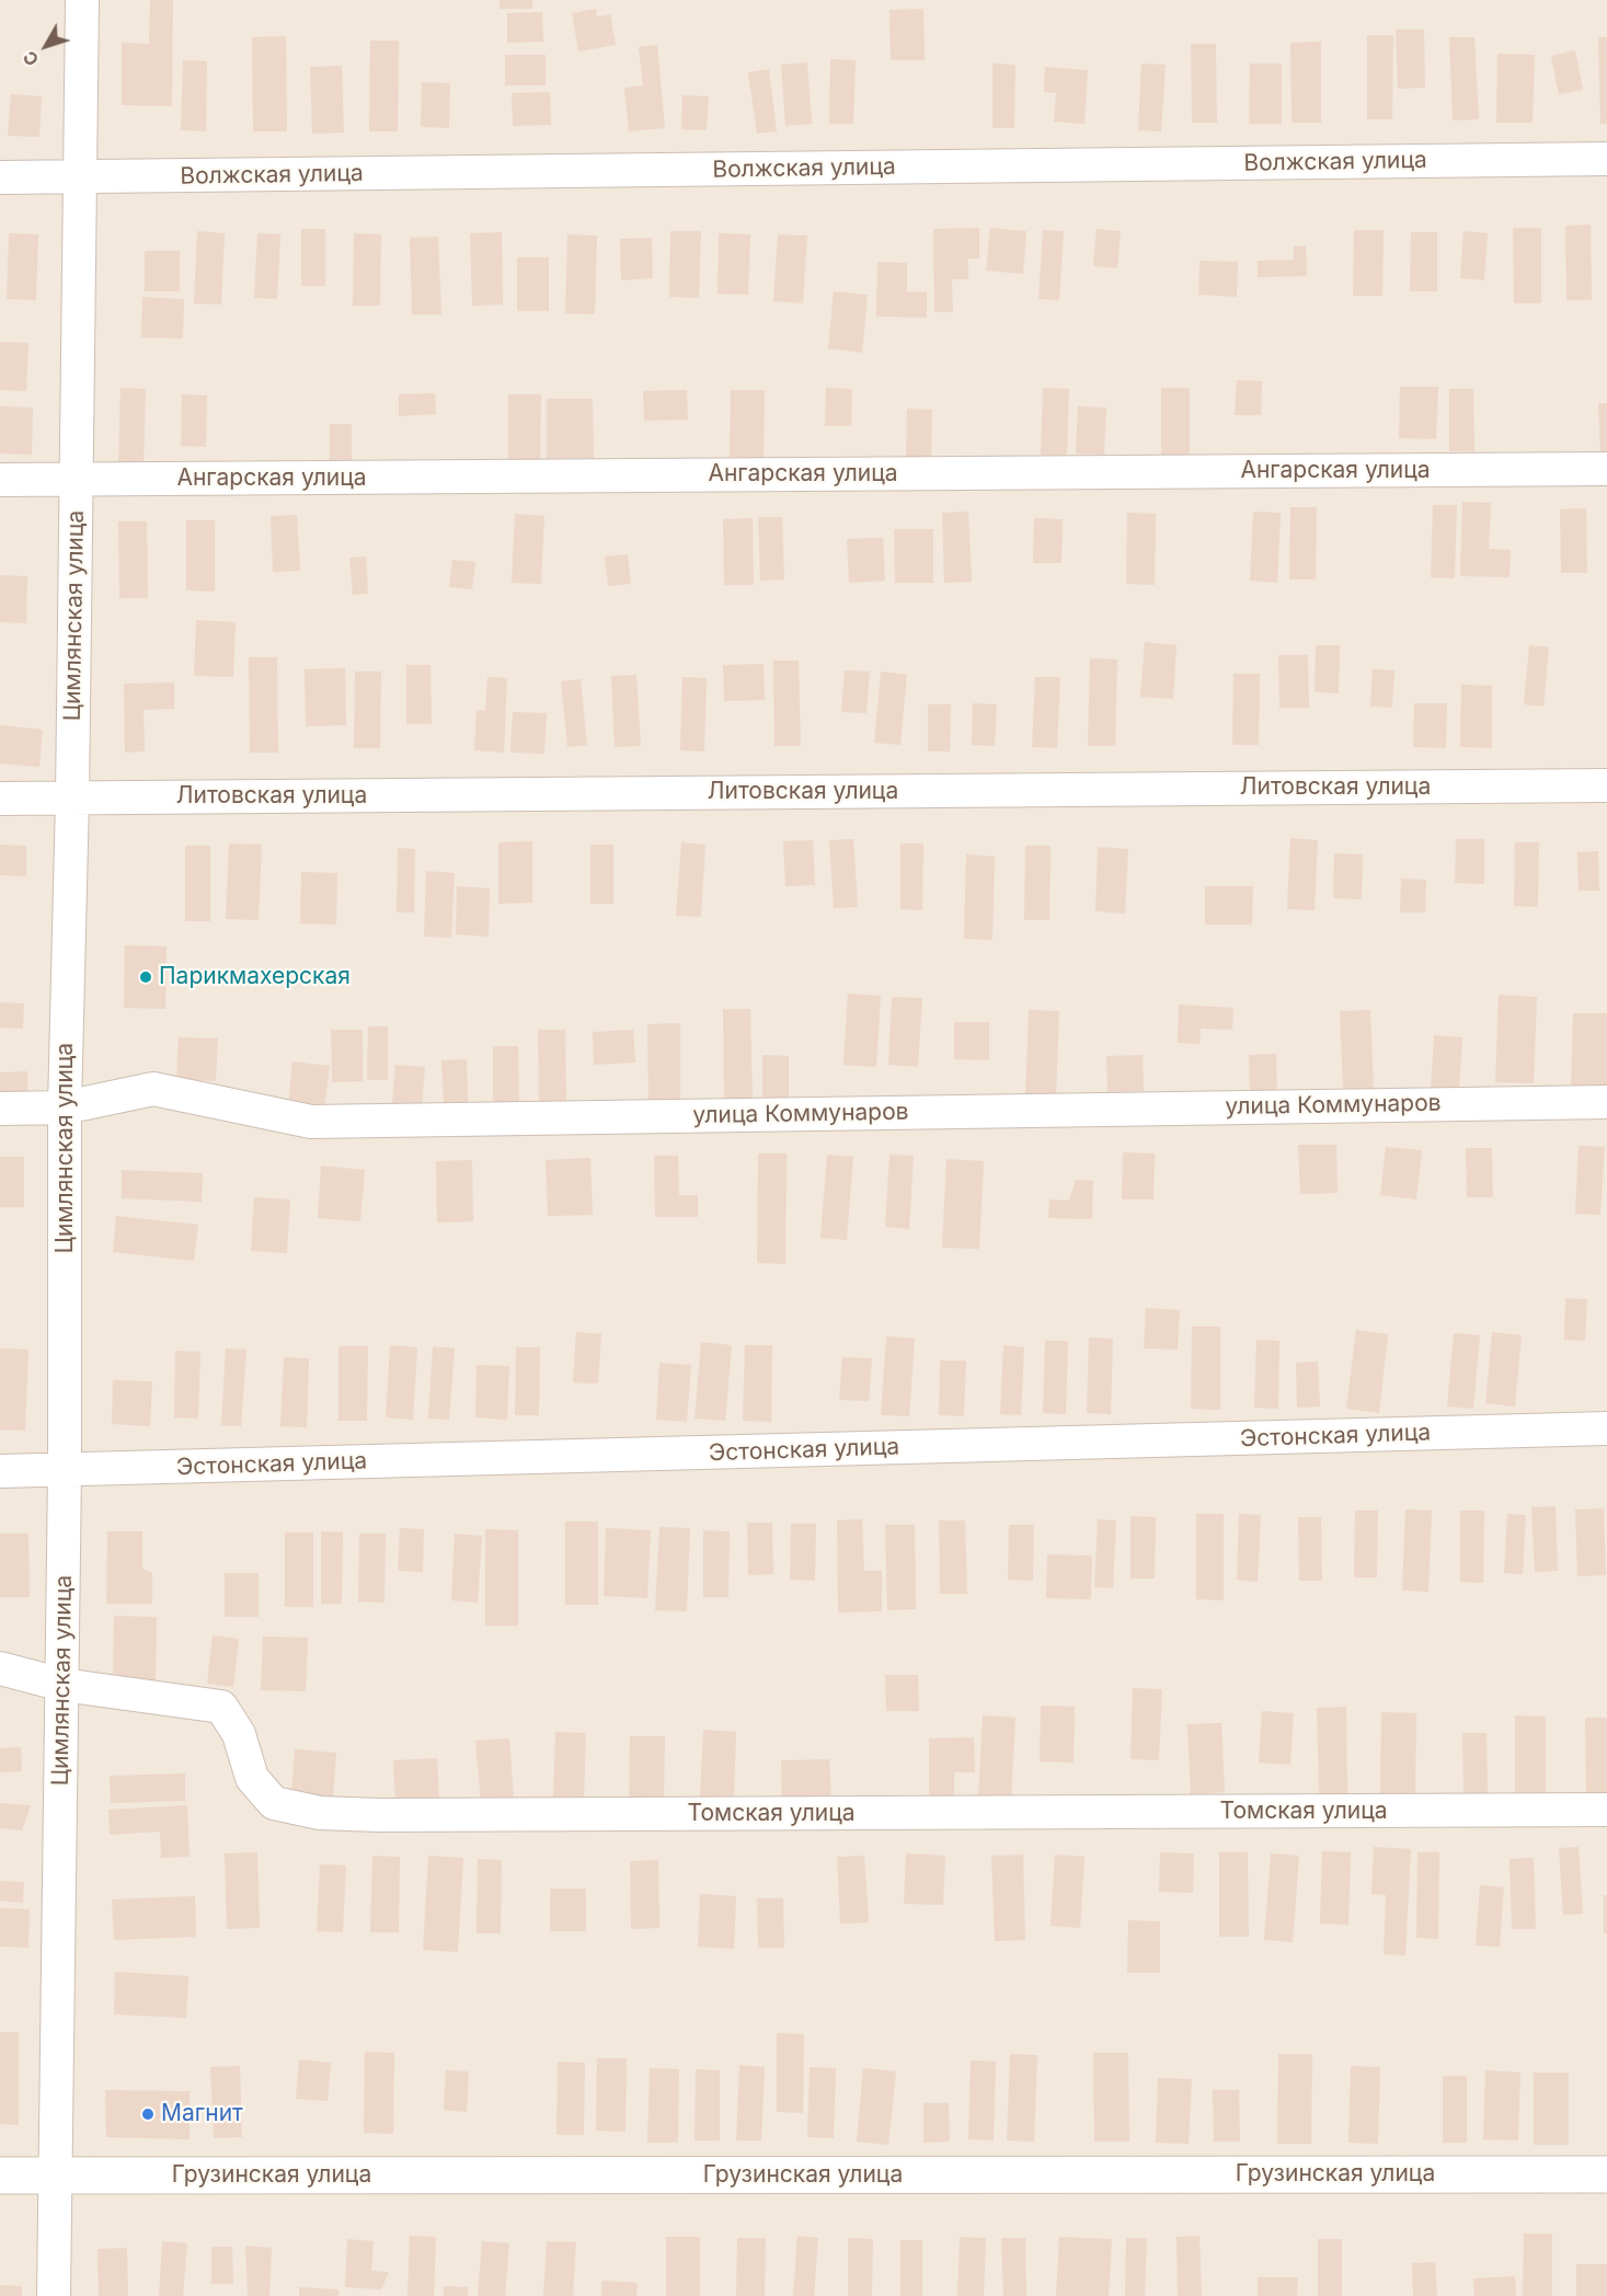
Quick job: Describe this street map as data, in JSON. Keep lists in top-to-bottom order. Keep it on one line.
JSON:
{"streets":{"main road":["Грузинская улица"],"street":["Волжская улица","Ангарская улица","Цимлянская улица","Литовская улица","улица Коммунаров","Эстонская улица","Томская улица"]},"crossings":[["Волжская улица","Цимлянская улица"],["Ангарская улица","Цимлянская улица"],["Цимлянская улица","Литовская улица"],["Цимлянская улица","улица Коммунаров"],["Цимлянская улица","Эстонская улица"],["Цимлянская улица","Томская улица"],["Цимлянская улица","Грузинская улица"]],"places":["Парикмахерская","Магнит"],"north":"bottom left"}
